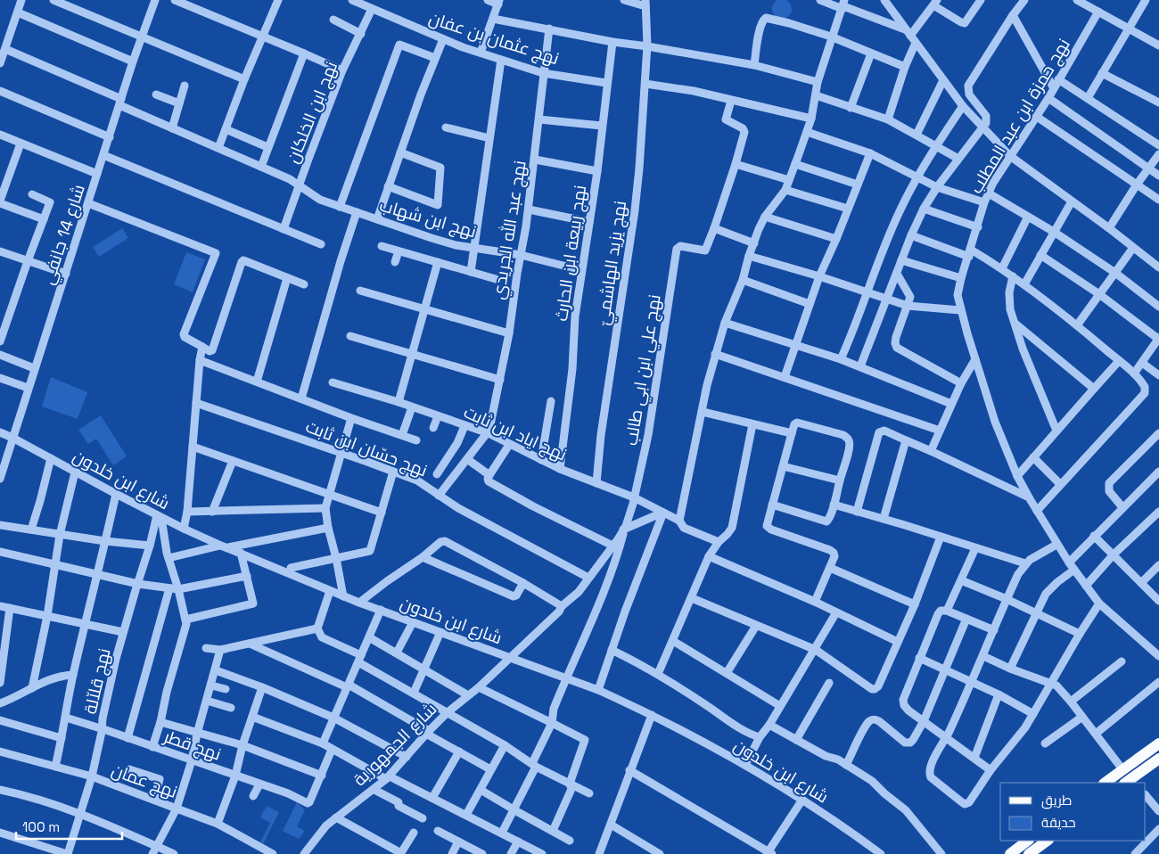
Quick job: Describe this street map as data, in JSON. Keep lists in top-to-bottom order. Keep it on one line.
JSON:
{"streets":{"street":["نهج عثمان بن عفان","نهج ابن الخلكان","نهج حمزة ابن عبد المطلب","نهج ابن شهاب","نهج عبد الله الجريدي","شارع 14 جانفي","نهج ربيعة ابن الحارث","نهج يزيد الهاشميّ","نهج علي ابن ابي طالب","نهج اياد ابن ثابت","نهج حسّان ابن ثابت","شارع ابن خلدون","نهج قلاّلة","شارع الجمهورية","نهج قطر","نهج عمان"]},"crossings":[["نهج عثمان بن عفان","نهج ابن الخلكان"],["نهج عثمان بن عفان","نهج عبد الله الجريدي"],["نهج عثمان بن عفان","نهج ربيعة ابن الحارث"],["نهج ابن الخلكان","نهج ابن شهاب"],["نهج ابن شهاب","نهج عبد الله الجريدي"],["نهج ابن شهاب","شارع 14 جانفي"],["نهج ابن شهاب","نهج ربيعة ابن الحارث"],["نهج عبد الله الجريدي","نهج اياد ابن ثابت"],["شارع 14 جانفي","شارع ابن خلدون"],["نهج ربيعة ابن الحارث","نهج اياد ابن ثابت"],["نهج يزيد الهاشميّ","نهج اياد ابن ثابت"],["نهج علي ابن ابي طالب","نهج اياد ابن ثابت"],["نهج علي ابن ابي طالب","شارع ابن خلدون"],["نهج علي ابن ابي طالب","شارع الجمهورية"],["نهج حسّان ابن ثابت","شارع الجمهورية"],["شارع ابن خلدون","نهج قلاّلة"],["شارع ابن خلدون","شارع الجمهورية"],["نهج قلاّلة","نهج قطر"],["نهج قلاّلة","نهج عمان"]],"legend":["طريق","حديقة"],"scale_bar":"100 m"}
